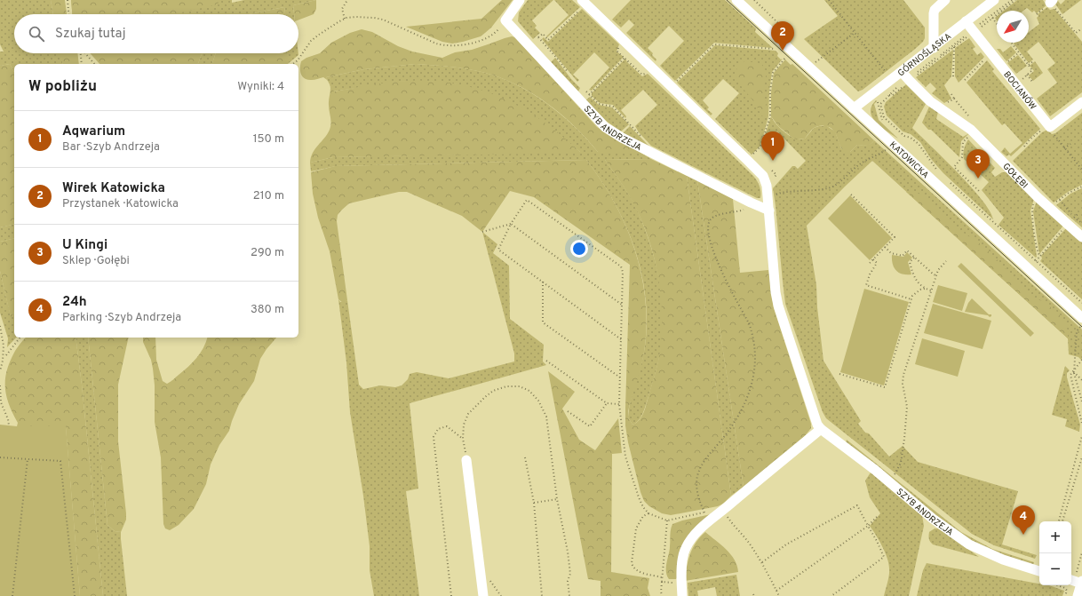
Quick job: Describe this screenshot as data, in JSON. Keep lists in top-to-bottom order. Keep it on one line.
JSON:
{"streets":{"street":["GÓRNOŚLĄSKA","BOCIANÓW","SZYB ANDRZEJA","KATOWICKA","GOŁĘBI"]},"crossings":[["GÓRNOŚLĄSKA","BOCIANÓW"],["GÓRNOŚLĄSKA","KATOWICKA"],["GÓRNOŚLĄSKA","GOŁĘBI"]],"north":"bottom left","page":{"search":"Szukaj tutaj","pins":["2","1","3","4"],"heading":["W pobliżu","Wyniki: 4"],"list":[{"mark":"1","name":"Aqwarium","note":"Bar · Szyb Andrzeja","value":"150 m"},{"mark":"2","name":"Wirek Katowicka","note":"Przystanek · Katowicka","value":"210 m"},{"mark":"3","name":"U Kingi","note":"Sklep · Gołębi","value":"290 m"},{"mark":"4","name":"24h","note":"Parking · Szyb Andrzeja","value":"380 m"}],"map_buttons":["+","−"]}}
